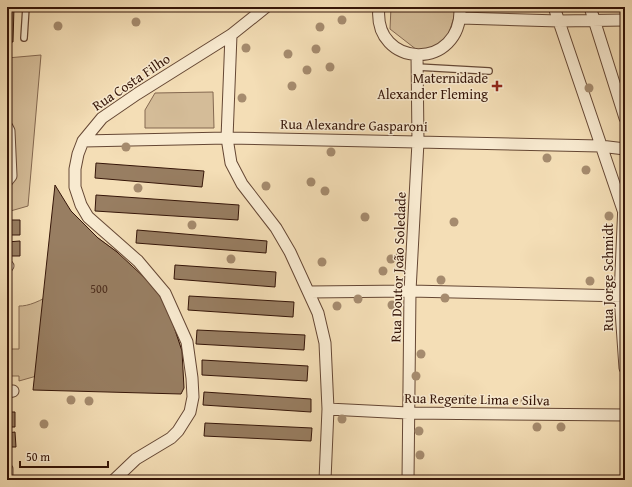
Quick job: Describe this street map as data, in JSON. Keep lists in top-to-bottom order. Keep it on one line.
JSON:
{"streets":{"street":["Rua Costa Filho","Rua Alexandre Gasparoni","Rua Doutor João Soledade","Rua Jorge Schmidt","Rua Regente Lima e Silva"]},"crossings":[["Rua Costa Filho","Rua Alexandre Gasparoni"],["Rua Alexandre Gasparoni","Rua Doutor João Soledade"],["Rua Alexandre Gasparoni","Rua Jorge Schmidt"],["Rua Doutor João Soledade","Rua Regente Lima e Silva"]],"places":{"health":["Maternidade Alexander Fleming"]},"house_numbers":["500"],"scale_bar":"50 m"}
